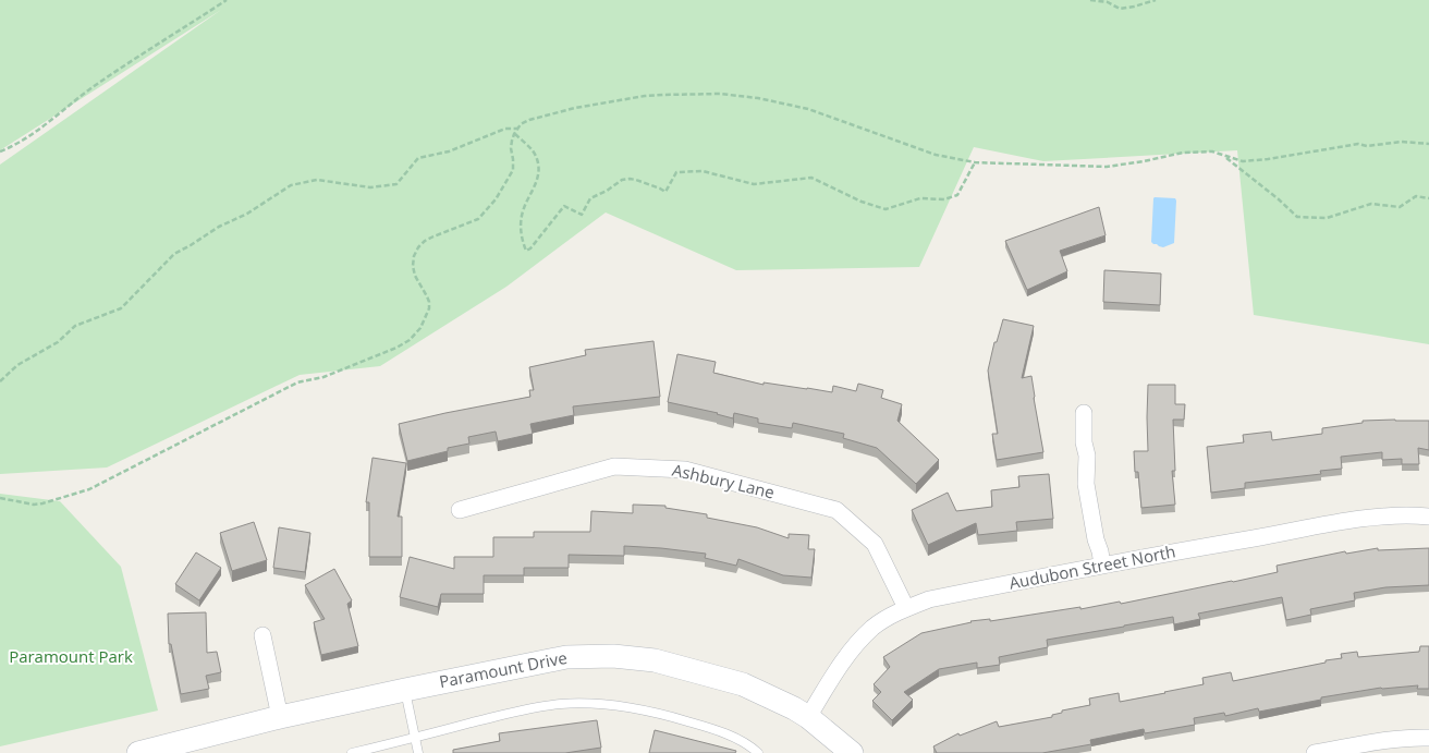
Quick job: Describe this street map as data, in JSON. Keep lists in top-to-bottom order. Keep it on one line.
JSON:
{"streets":{"street":["Ashbury Lane","Audubon Street North","Paramount Drive"]},"crossings":[["Ashbury Lane","Audubon Street North"],["Audubon Street North","Paramount Drive"]],"parks":["Paramount Park"]}
